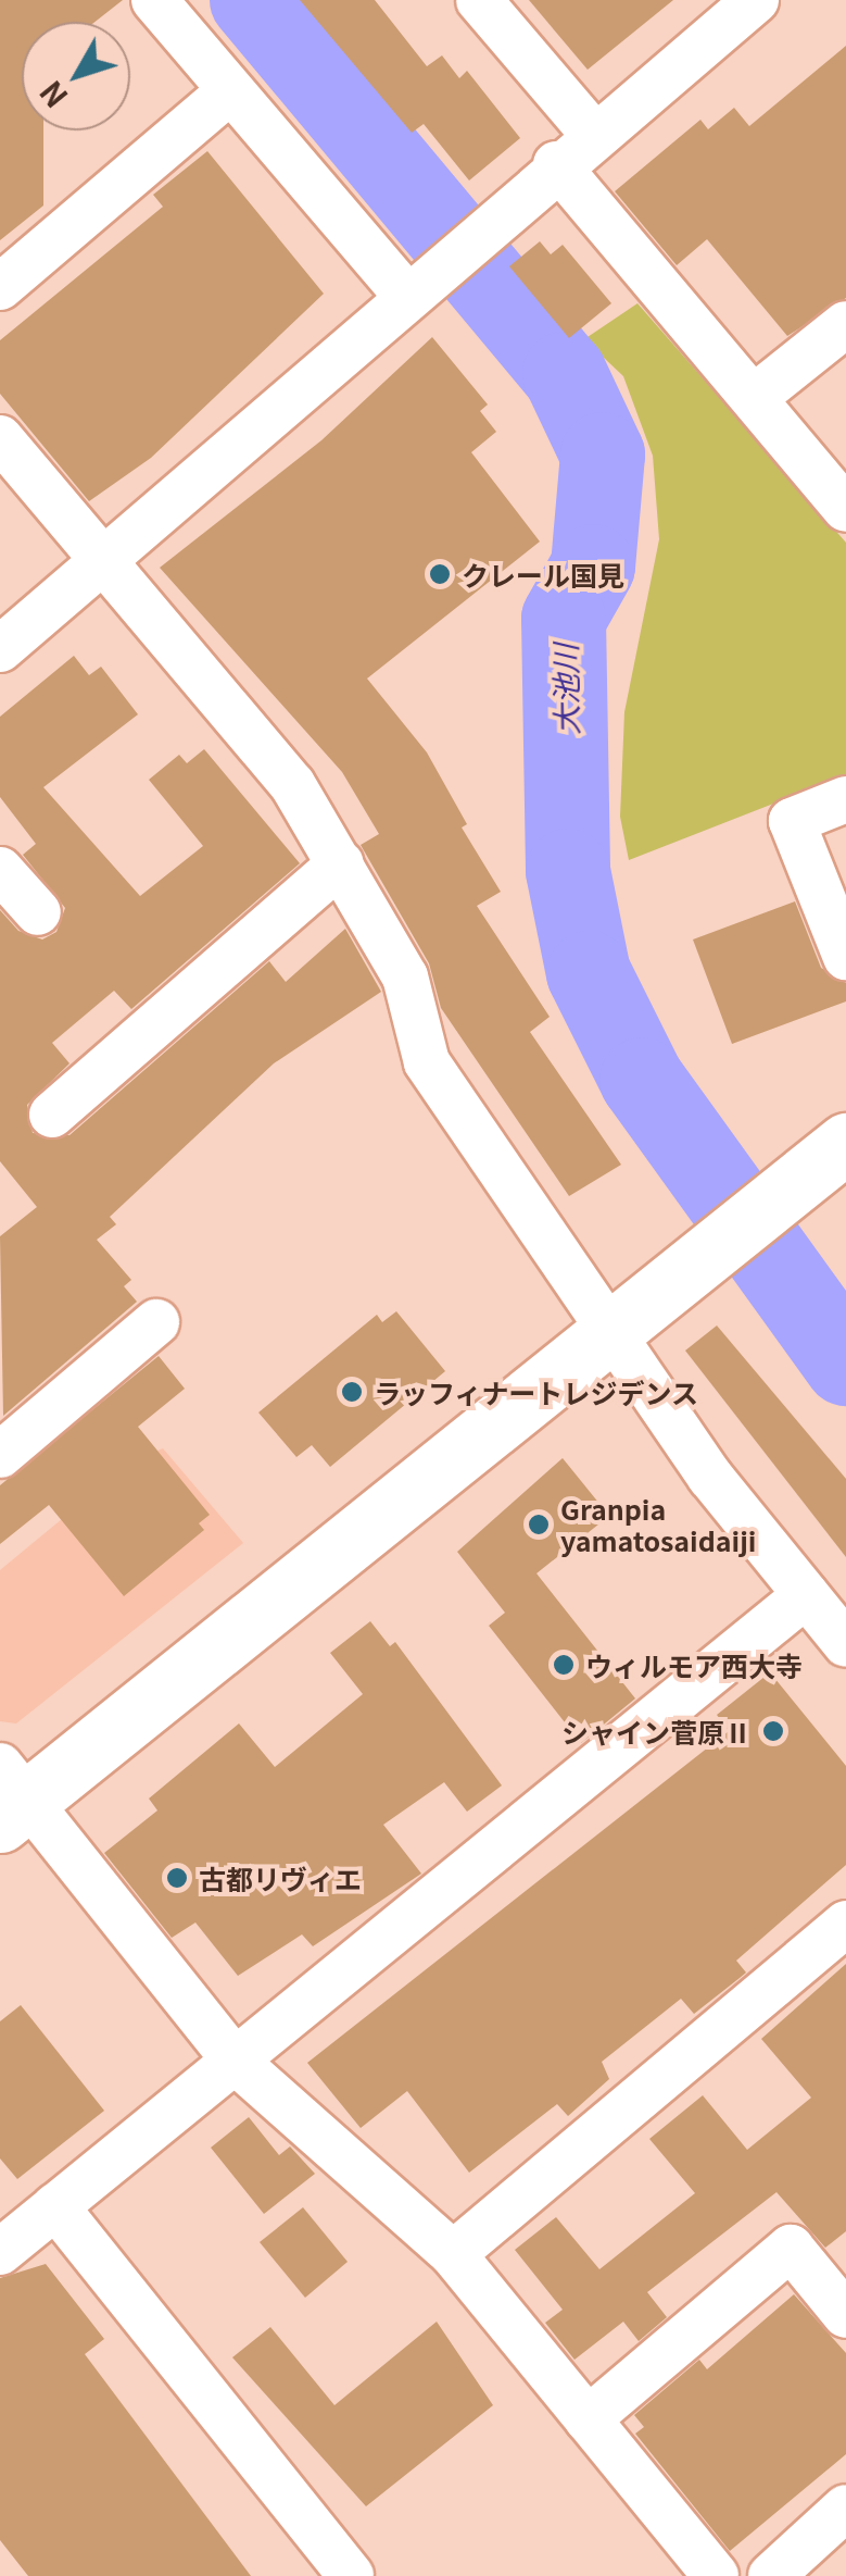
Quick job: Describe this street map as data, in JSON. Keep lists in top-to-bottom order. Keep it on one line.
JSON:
{"water":["大池川"],"places":["クレール国見","ラッフィナートレジデンス","Granpia yamatosaidaiji","ウィルモア西大寺","シャイン菅原Ⅱ","古都リヴィエ"],"north":"bottom left"}
